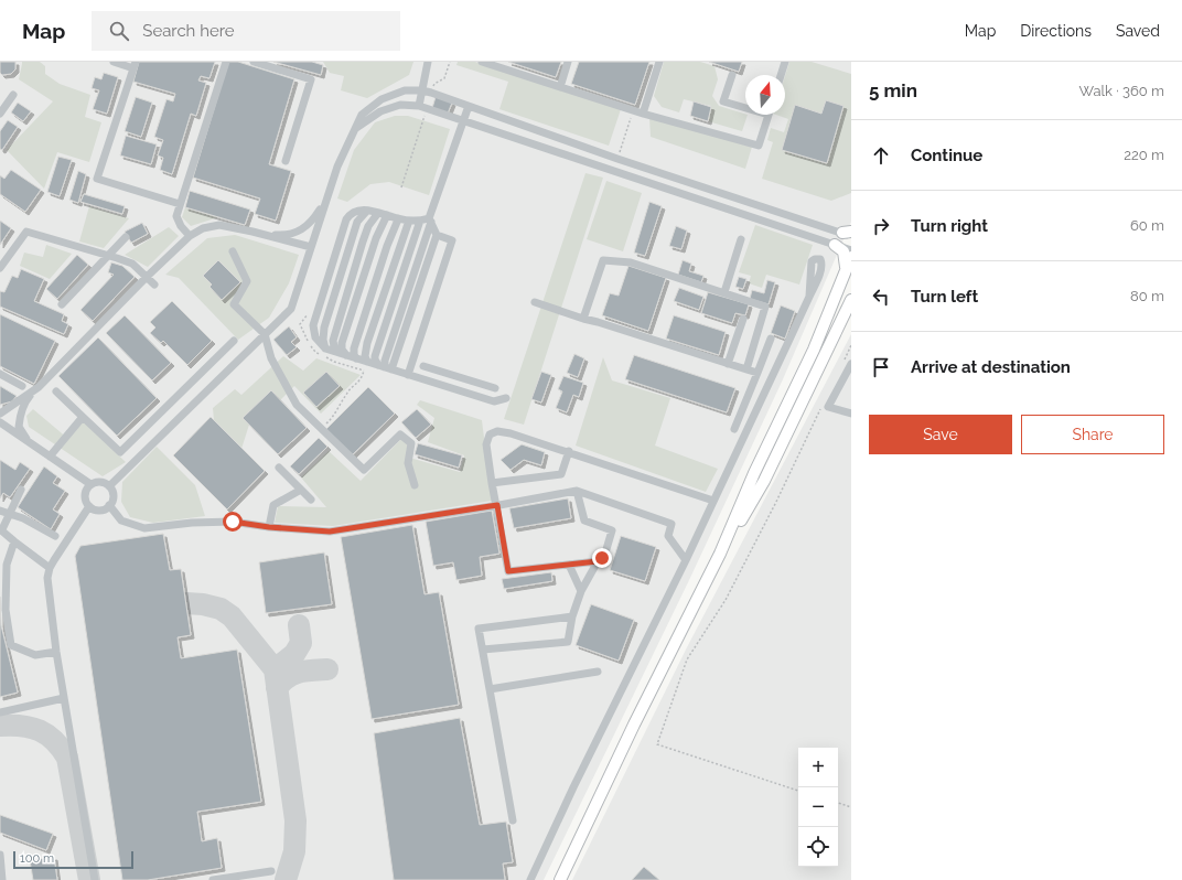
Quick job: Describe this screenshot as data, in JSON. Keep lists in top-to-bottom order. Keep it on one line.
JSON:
{"scale_bar":"100 m","north":"top","page":{"header":"Map","search":"Search here","nav":["Map","Directions","Saved"],"heading":["5 min","Walk · 360 m"],"list":[["Continue","220 m"],["Turn right","60 m"],["Turn left","80 m"],"Arrive at destination"],"buttons":["Save","Share"],"map_buttons":["+","−"],"scale":"100 m"}}
